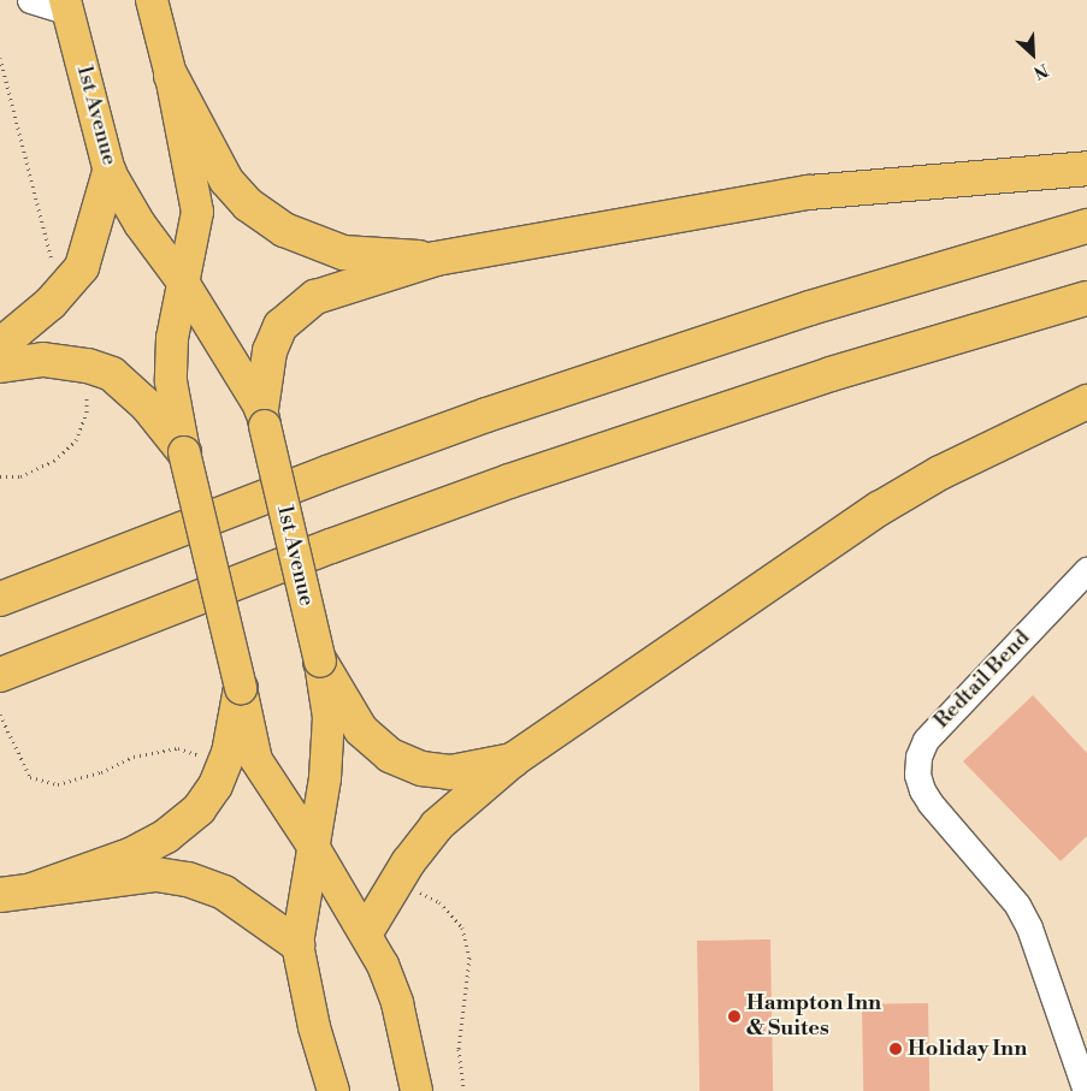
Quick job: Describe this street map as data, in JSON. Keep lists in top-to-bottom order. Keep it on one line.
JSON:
{"streets":{"main road":["1st Avenue"],"street":["Redtail Bend"]},"places":["Hampton Inn & Suites","Holiday Inn"],"north":"bottom right"}
